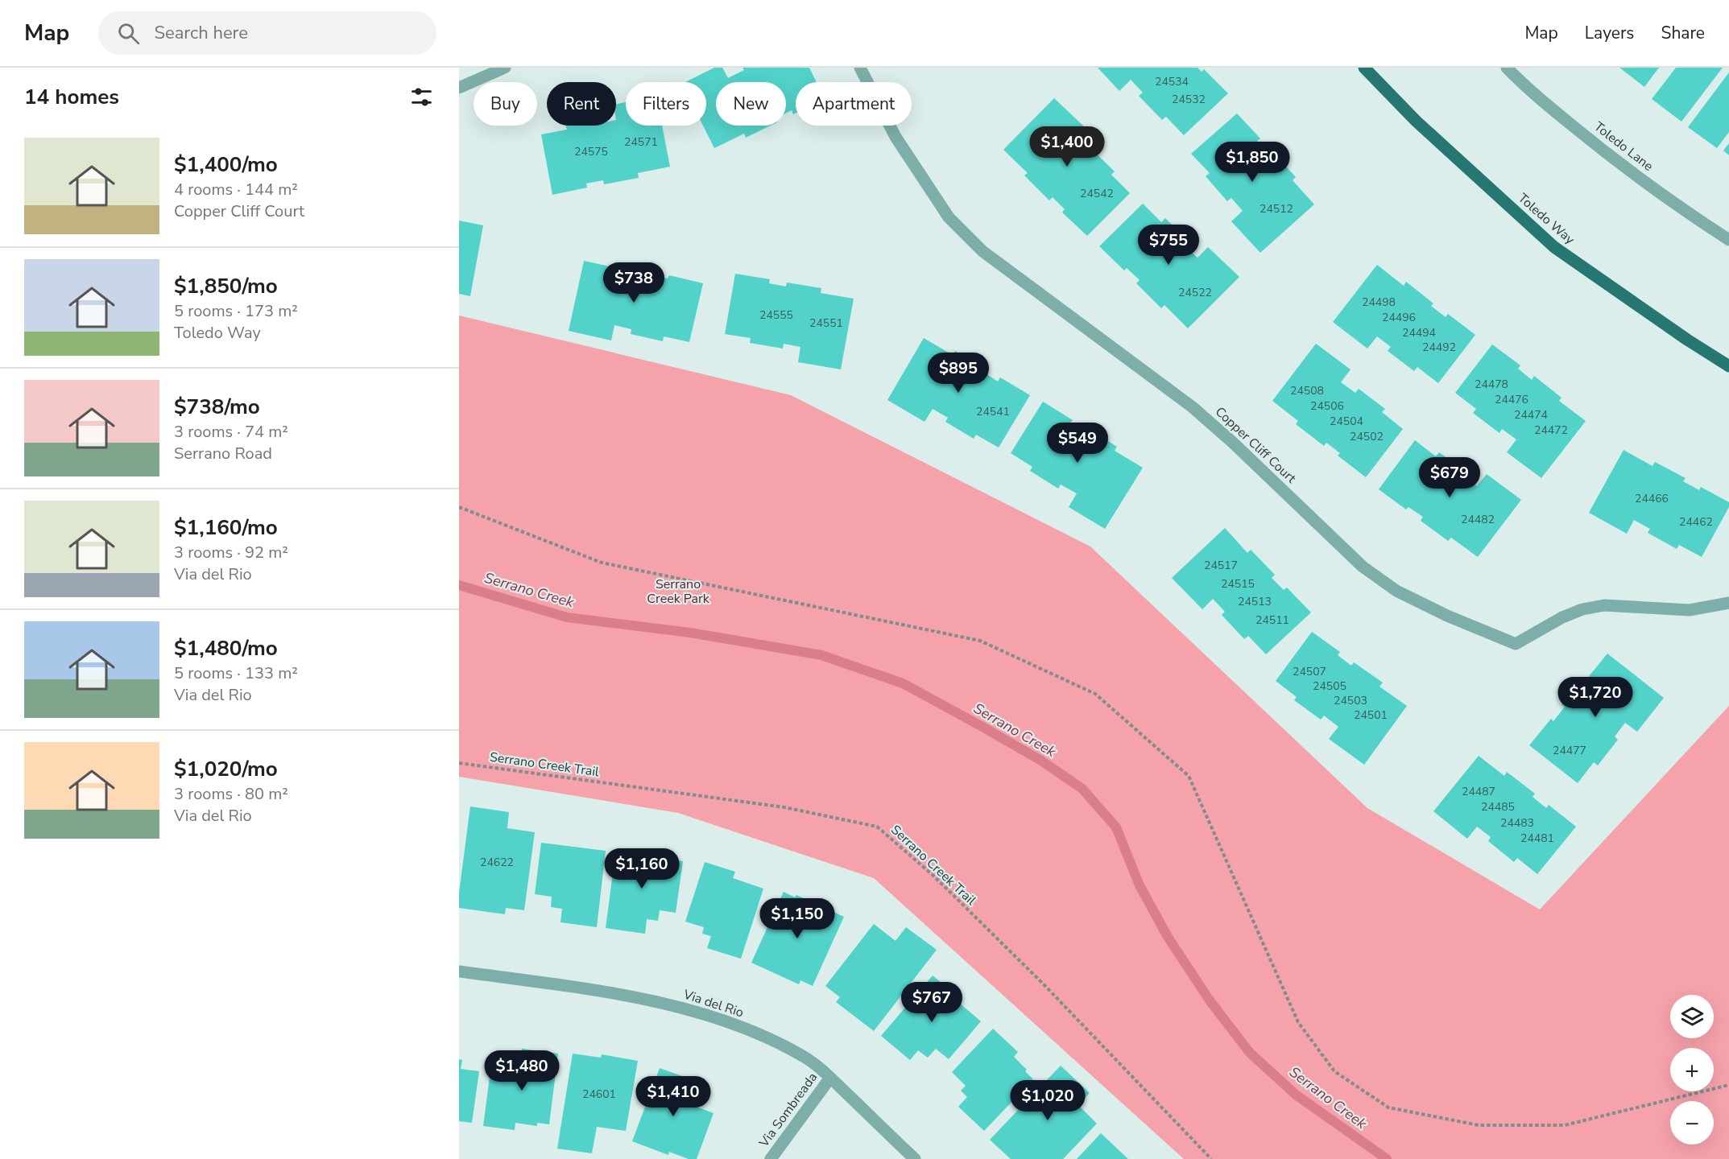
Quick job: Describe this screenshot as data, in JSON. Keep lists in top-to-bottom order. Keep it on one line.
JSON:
{"streets":{"main road":["Toledo Way"],"street":["Toledo Lane","Copper Cliff Court","Via del Rio","Via Sombreada"],"path":["Serrano Creek Trail"]},"crossings":[["Via del Rio","Via Sombreada"]],"water":["Serrano Creek"],"parks":["Serrano Creek Park"],"house_numbers":["24534","24532","24571","24575","24542","24512","24522","24498","24555","24496","24551","24494","24492","24478","24508","24476","24506","24541","24474","24504","24472","24502","24466","24482","24462","24517","24515","24513","24511","24507","24505","24503","24501","24477","24487","24485","24483","24481","24622","24601"],"page":{"header":"Map","search":"Search here","nav":["Map","Layers","Share"],"heading":"14 homes","chip":["Buy","Rent","Filters","New","Apartment"],"list":[{"name":"$1,400/mo","note":"4 rooms · 144 m² · Copper Cliff Court"},{"name":"$1,850/mo","note":"5 rooms · 173 m² · Toledo Way"},{"name":"$738/mo","note":"3 rooms · 74 m² · Serrano Road"},{"name":"$1,160/mo","note":"3 rooms · 92 m² · Via del Rio"},{"name":"$1,480/mo","note":"5 rooms · 133 m² · Via del Rio"},{"name":"$1,020/mo","note":"3 rooms · 80 m² · Via del Rio"}],"price":["$1,400","$1,850","$755","$738","$895","$549","$679","$1,720","$1,160","$1,150","$767","$1,480","$1,410","$1,020"],"map_buttons":["+","−"]}}
